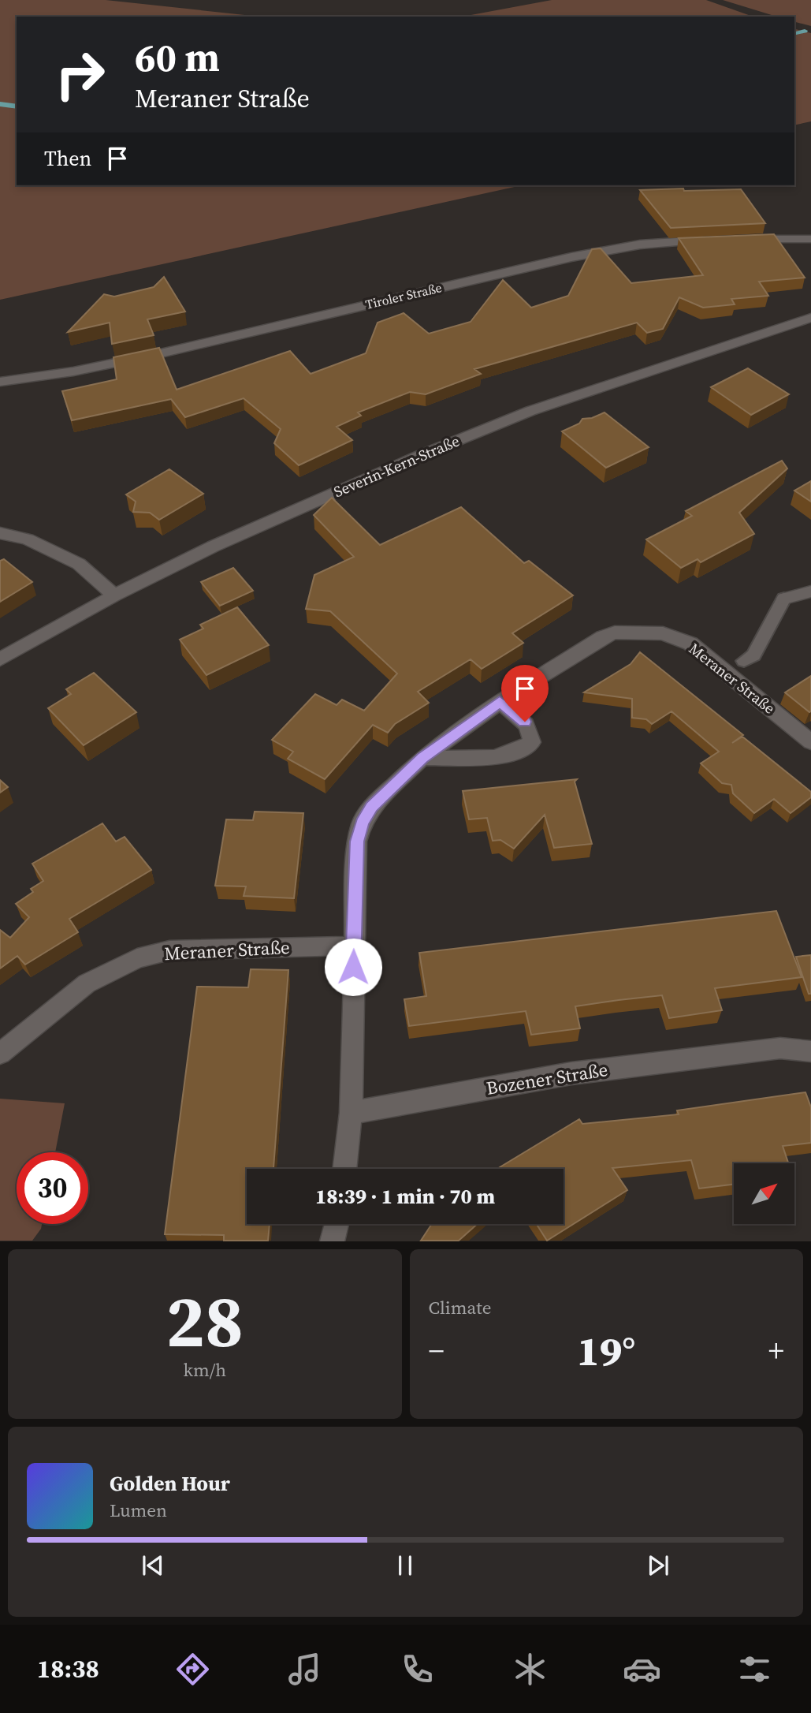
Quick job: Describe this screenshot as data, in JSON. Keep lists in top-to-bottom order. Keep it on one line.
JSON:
{"streets":{"street":["Tiroler Straße","Severin-Kern-Straße","Meraner Straße","Bozener Straße"]},"crossings":[["Meraner Straße","Bozener Straße"]],"north":"top right","page":{"turn":["60 m","Meraner Straße"],"then":"Then","limit":"30","trip":"18:39 · 1 min · 70 m","tile":[["28","km/h"],"Climate"],"heat":["−","19°","+"],"song":["Golden Hour","Lumen"],"tabs":"18:38"}}
